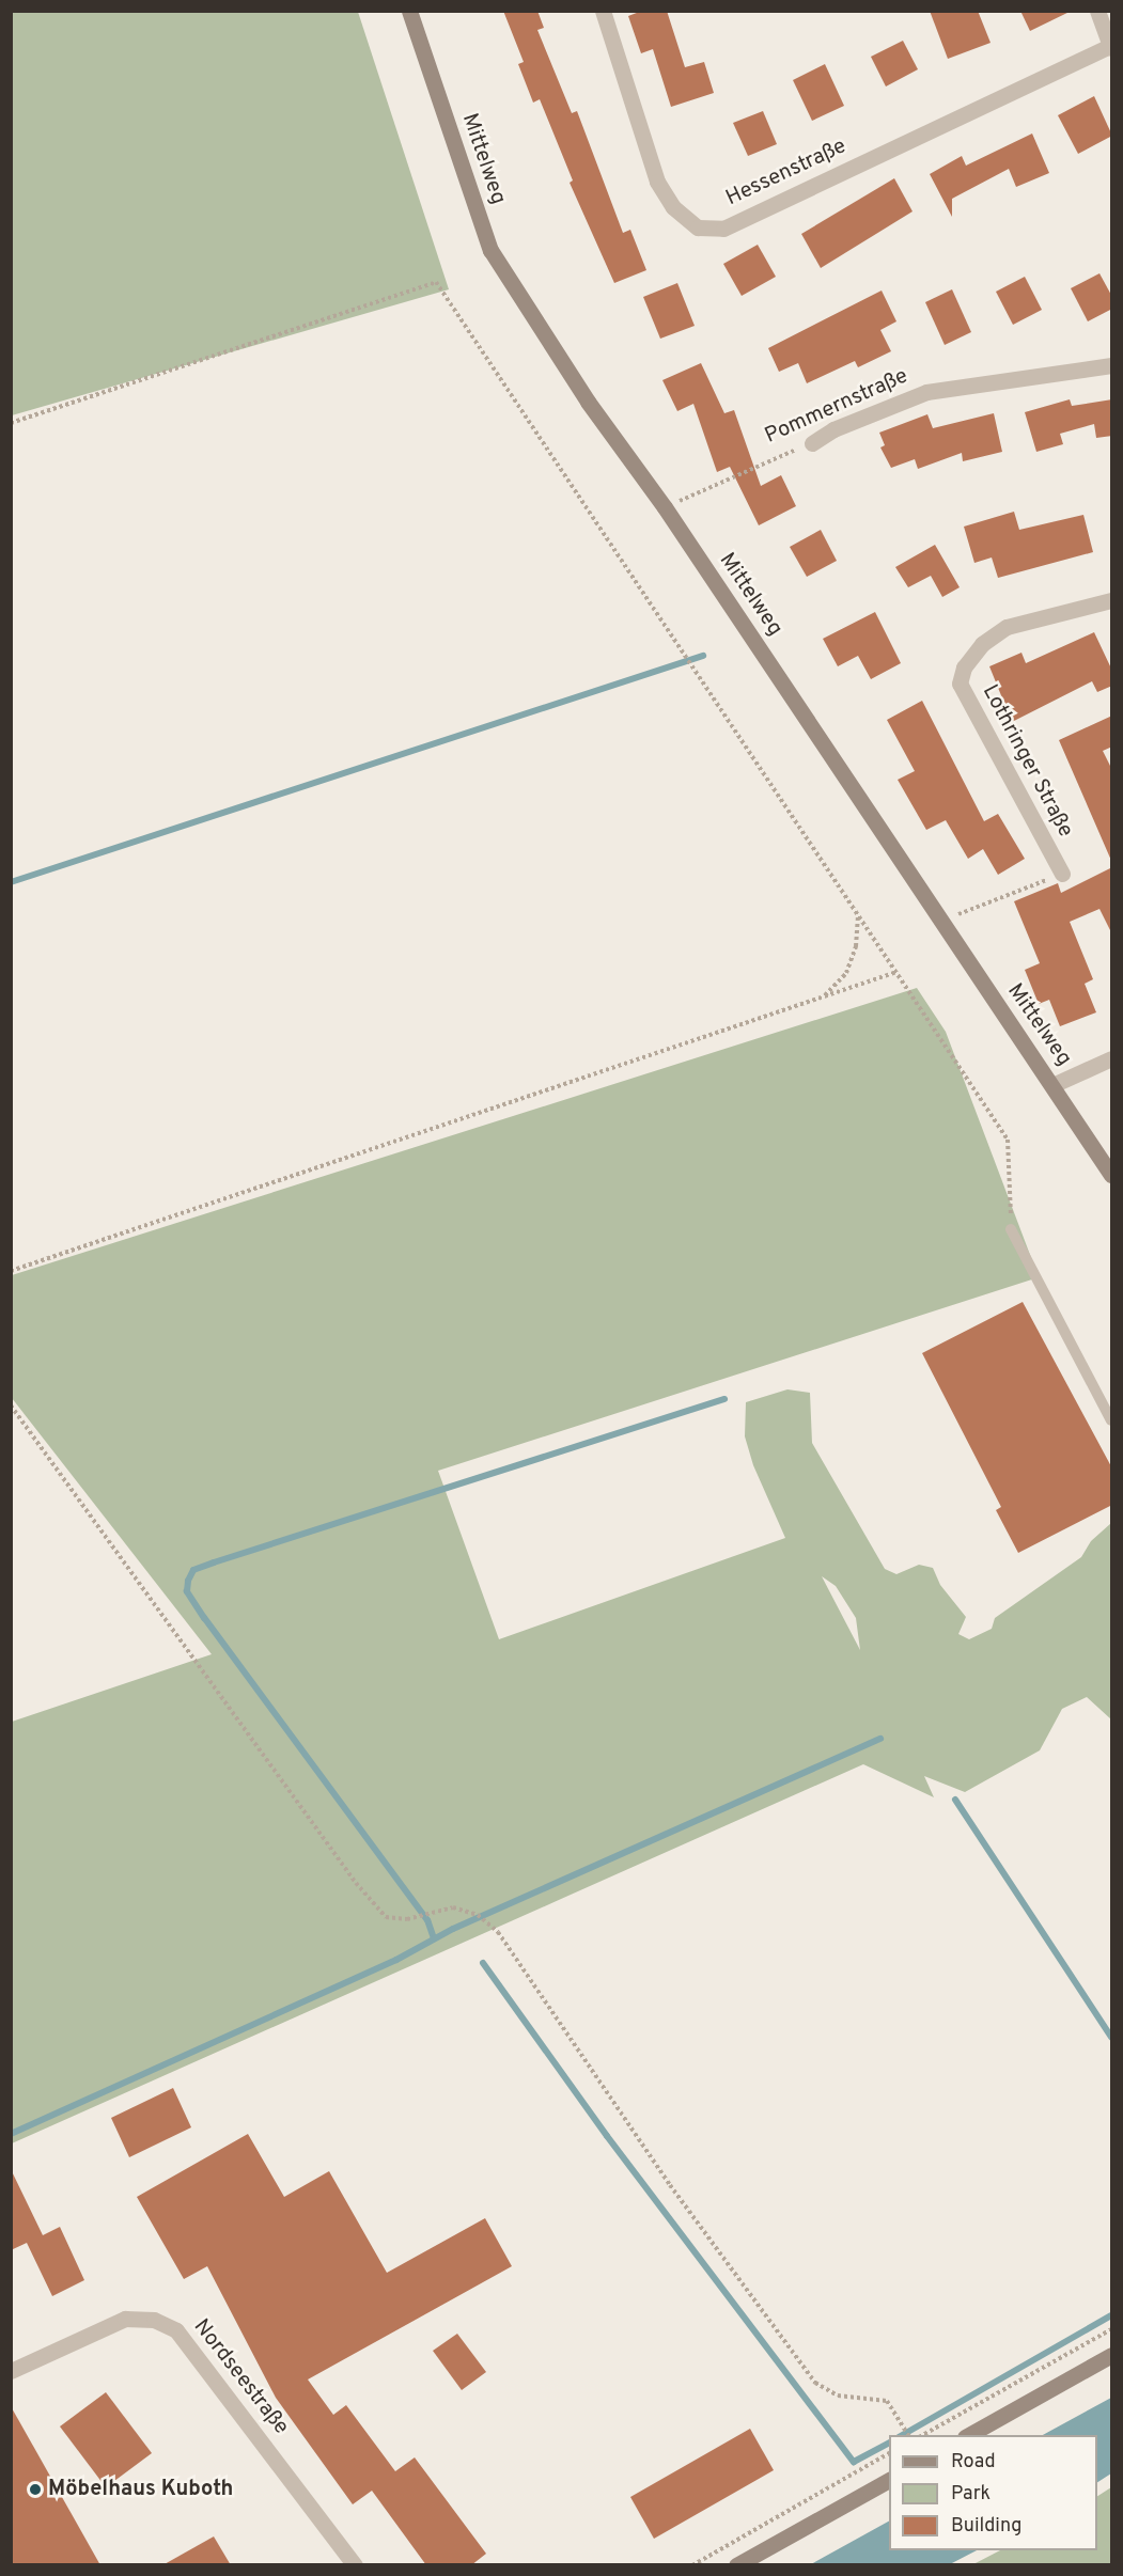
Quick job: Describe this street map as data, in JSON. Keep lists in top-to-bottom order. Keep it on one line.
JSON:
{"streets":{"street":["Mittelweg","Hessenstraße","Pommernstraße","Lothringer Straße","Nordseestraße"]},"crossings":[["Mittelweg","Pommernstraße"]],"places":["Möbelhaus Kuboth"],"legend":["Road","Park","Building"]}
